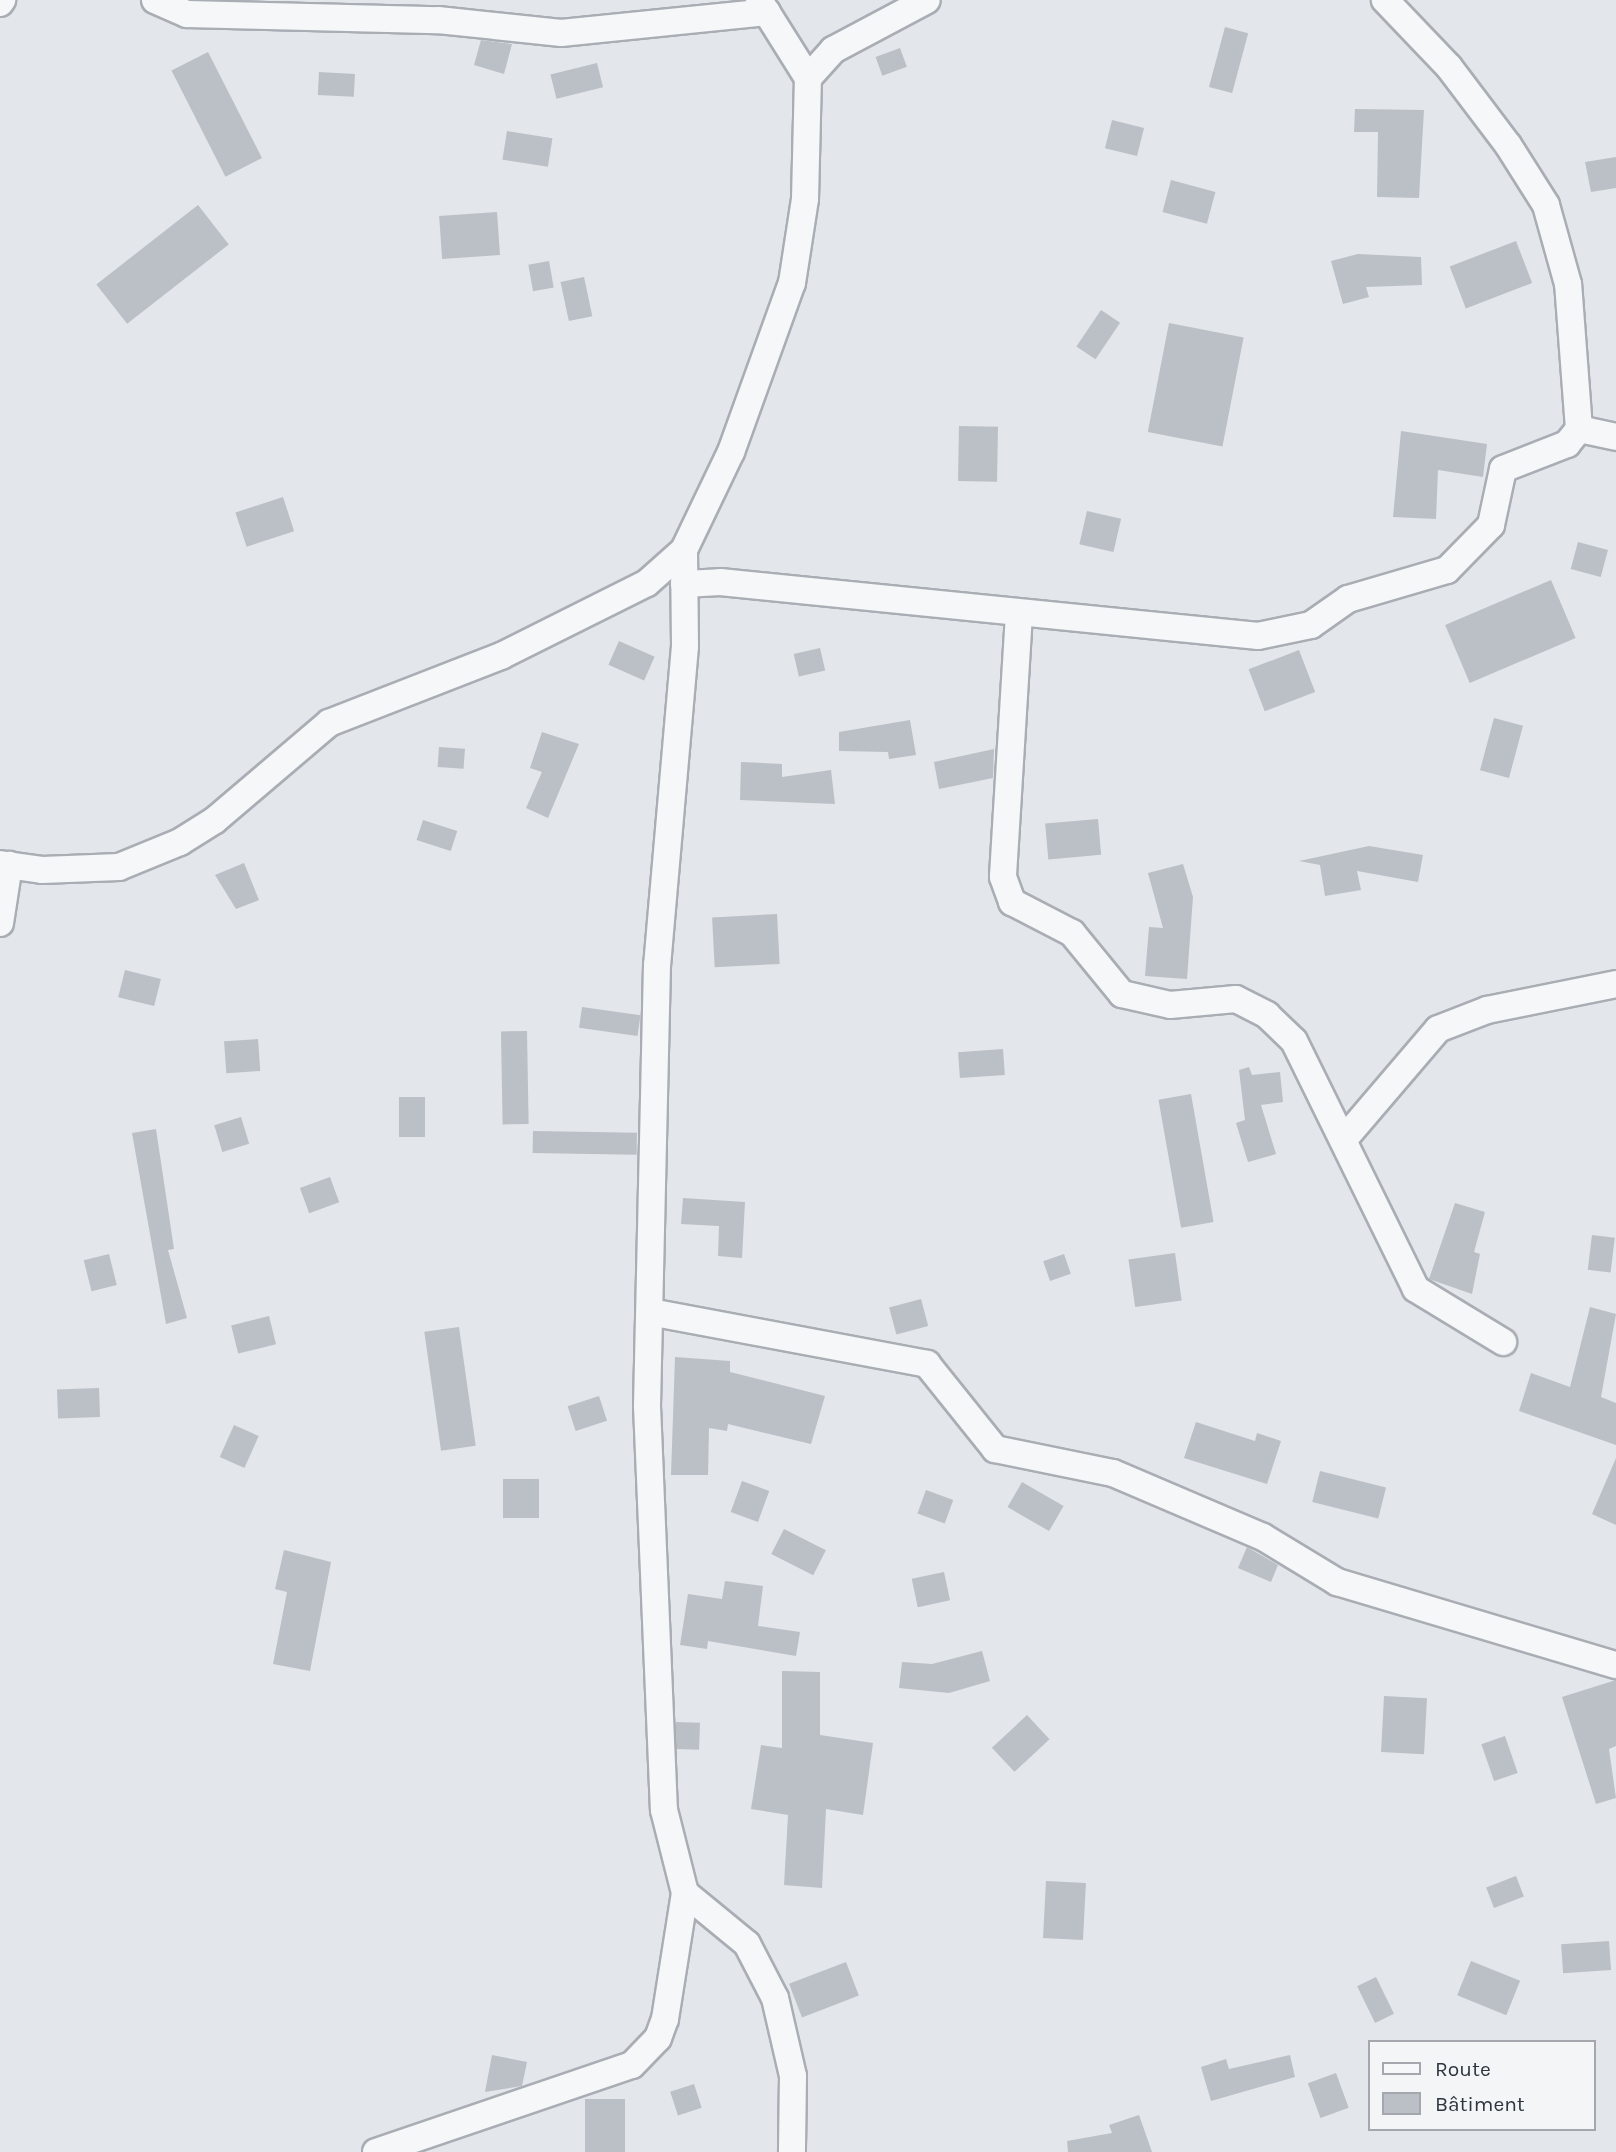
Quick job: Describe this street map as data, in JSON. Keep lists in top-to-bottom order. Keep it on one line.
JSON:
{"legend":["Route","Bâtiment"]}
